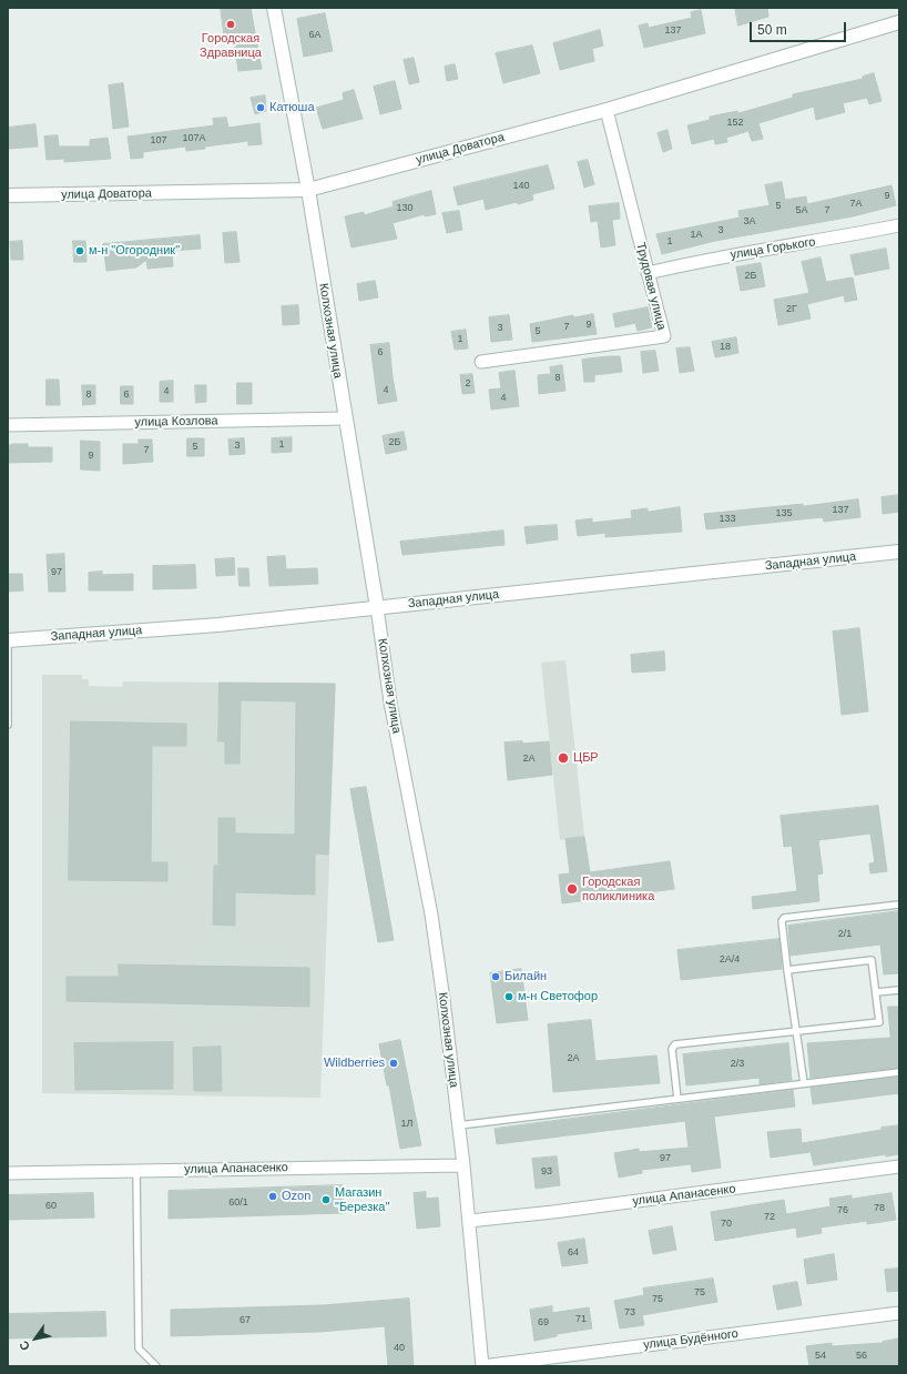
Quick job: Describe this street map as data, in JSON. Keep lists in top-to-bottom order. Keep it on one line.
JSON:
{"streets":{"street":["улица Доватора","улица Горького","Трудовая улица","Колхозная улица","улица Козлова","Западная улица","улица Апанасенко","улица Будённого"]},"crossings":[["улица Доватора","Трудовая улица"],["улица Доватора","Колхозная улица"],["улица Горького","Трудовая улица"],["Колхозная улица","улица Козлова"],["Колхозная улица","Западная улица"],["Колхозная улица","улица Апанасенко"],["Колхозная улица","улица Будённого"]],"places":["Городская Здравница","Катюша","м-н \"Огородник\"","ЦБР","Городская поликлиника","Билайн","м-н Светофор","Wildberries","Ozon","Магазин \"Березка\""],"house_numbers":["137","6А","152","107А","107","140","9","7А","5","130","5А","7","3А","3","1А","1","2Б","2Г","9","7","3","5","1","18","6","8","2","4","4","8","6","4","2Б","1","3","5","7","9","137","135","133","97","2А","2/1","2А/4","2А","2/3","1Л","97","93","60/1","60","78","76","72","70","64","75","75","73","71","67","69","40","54","56"],"scale_bar":"50 m","north":"bottom left"}
